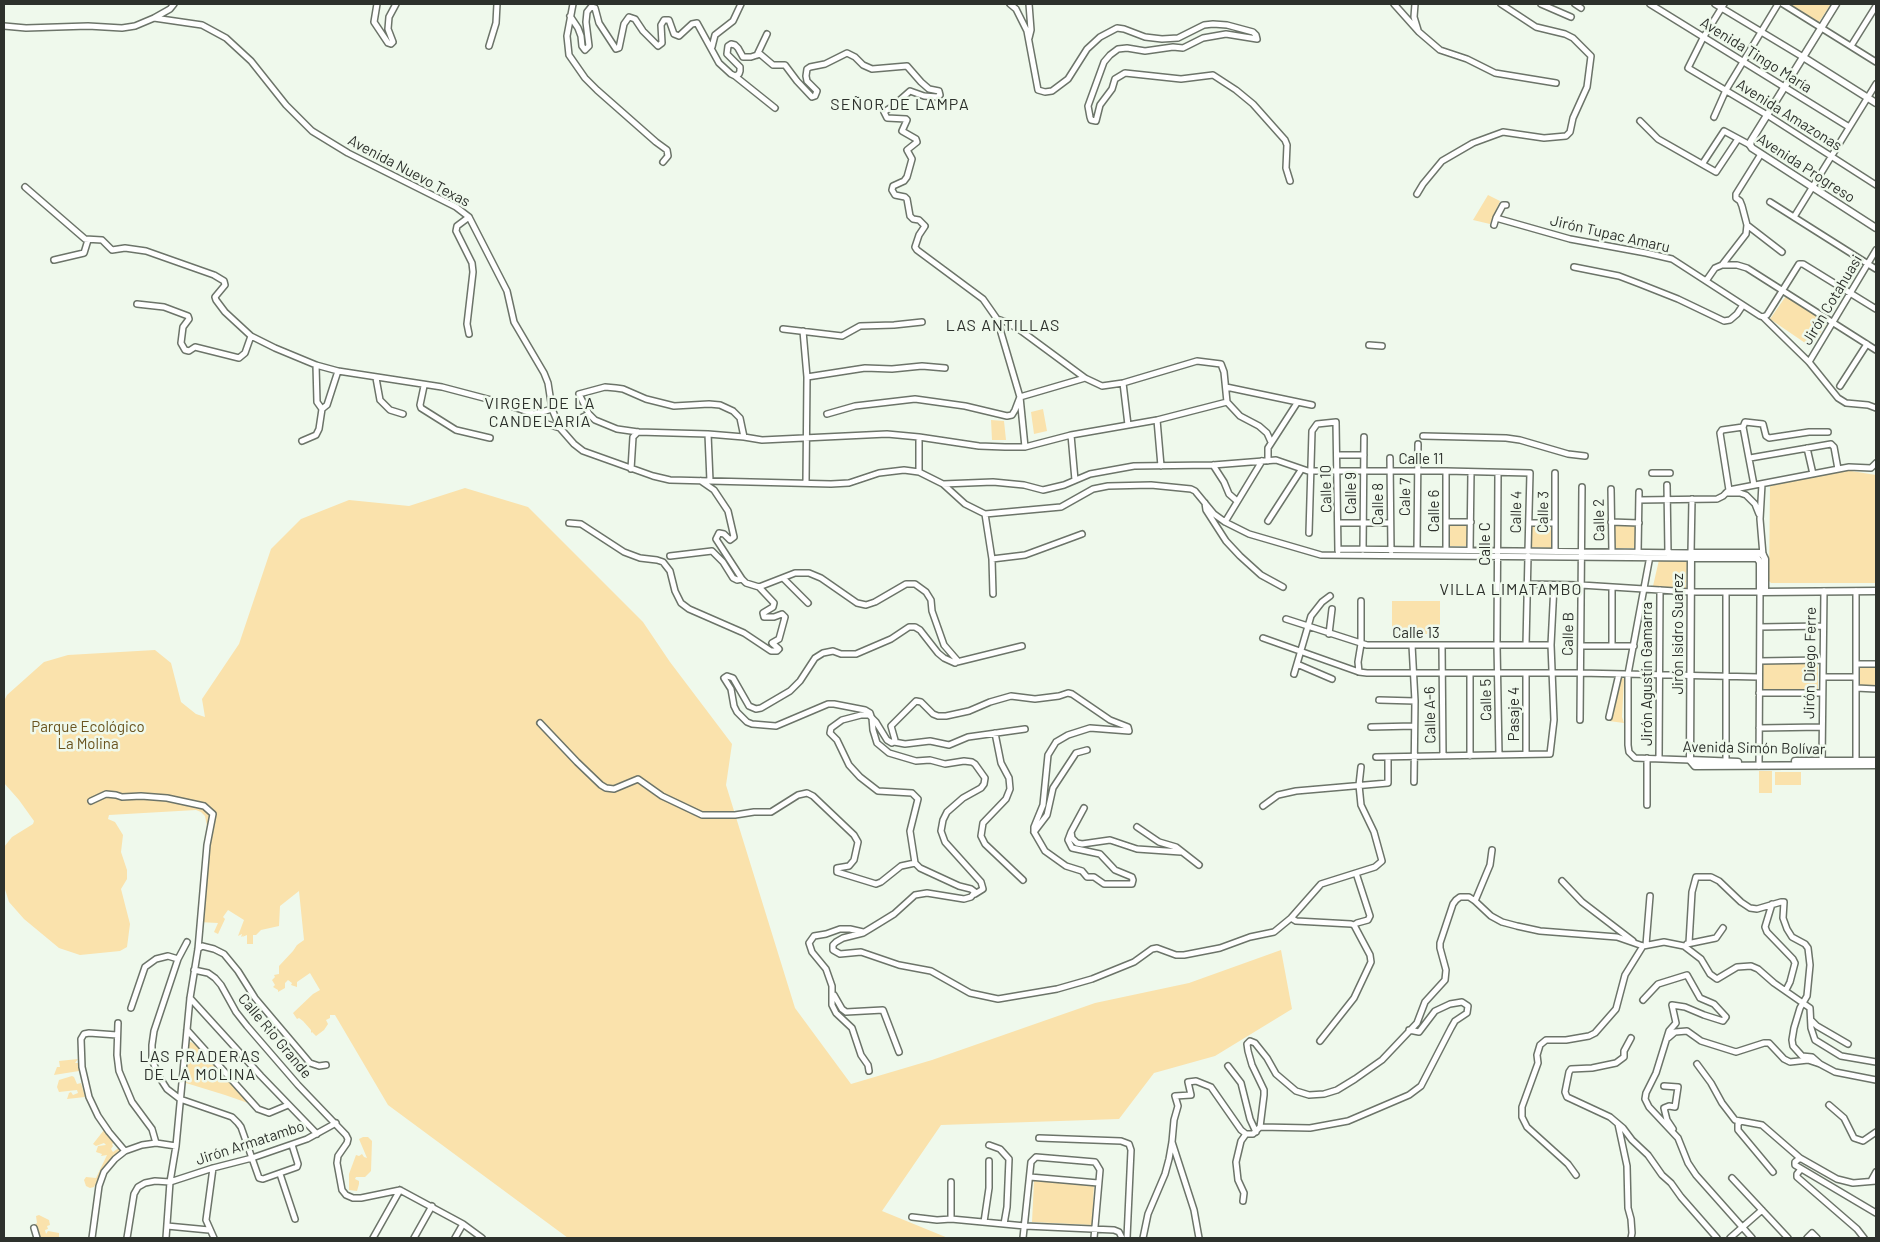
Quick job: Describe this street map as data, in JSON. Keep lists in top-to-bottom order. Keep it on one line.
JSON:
{"streets":{"street":["Avenida Tingo María","Avenida Amazonas","Avenida Progreso","Avenida Nuevo Texas","Jirón Tupac Amaru","Jirón Cotahuasi","Calle 11","Calle 10","Calle 9","Cale 7","Calle 8","Calle 6","Calle 4","Calle 3","Calle 2","Calle C","Calle 13","Calle B","Jirón Isidro Suarez","Jirón Diego Ferre","Jirón Agustín Gamarra","Calle 5","Pasaje 4","Calle A-6","Avenida Simón Bolívar","Calle Rio Grande","Jirón Armatambo"]},"crossings":[["Avenida Tingo María","Avenida Amazonas"],["Jirón Tupac Amaru","Jirón Cotahuasi"],["Calle 11","Calle 10"],["Calle 11","Calle 9"],["Calle 11","Cale 7"],["Calle 11","Calle 8"],["Calle 11","Calle 6"],["Calle 11","Calle 4"],["Calle 11","Calle C"],["Calle 4","Calle 13"],["Calle C","Calle 13"],["Calle C","Calle 5"],["Calle 13","Calle 5"],["Calle 13","Calle A-6"],["Jirón Isidro Suarez","Avenida Simón Bolívar"],["Jirón Diego Ferre","Avenida Simón Bolívar"],["Jirón Agustín Gamarra","Avenida Simón Bolívar"],["Calle Rio Grande","Jirón Armatambo"]],"districts":["SEÑOR DE LAMPA","LAS ANTILLAS","VIRGEN DE LA CANDELARIA","VILLA LIMATAMBO","LAS PRADERAS DE LA MOLINA"],"parks":["Parque Ecológico La Molina"]}
